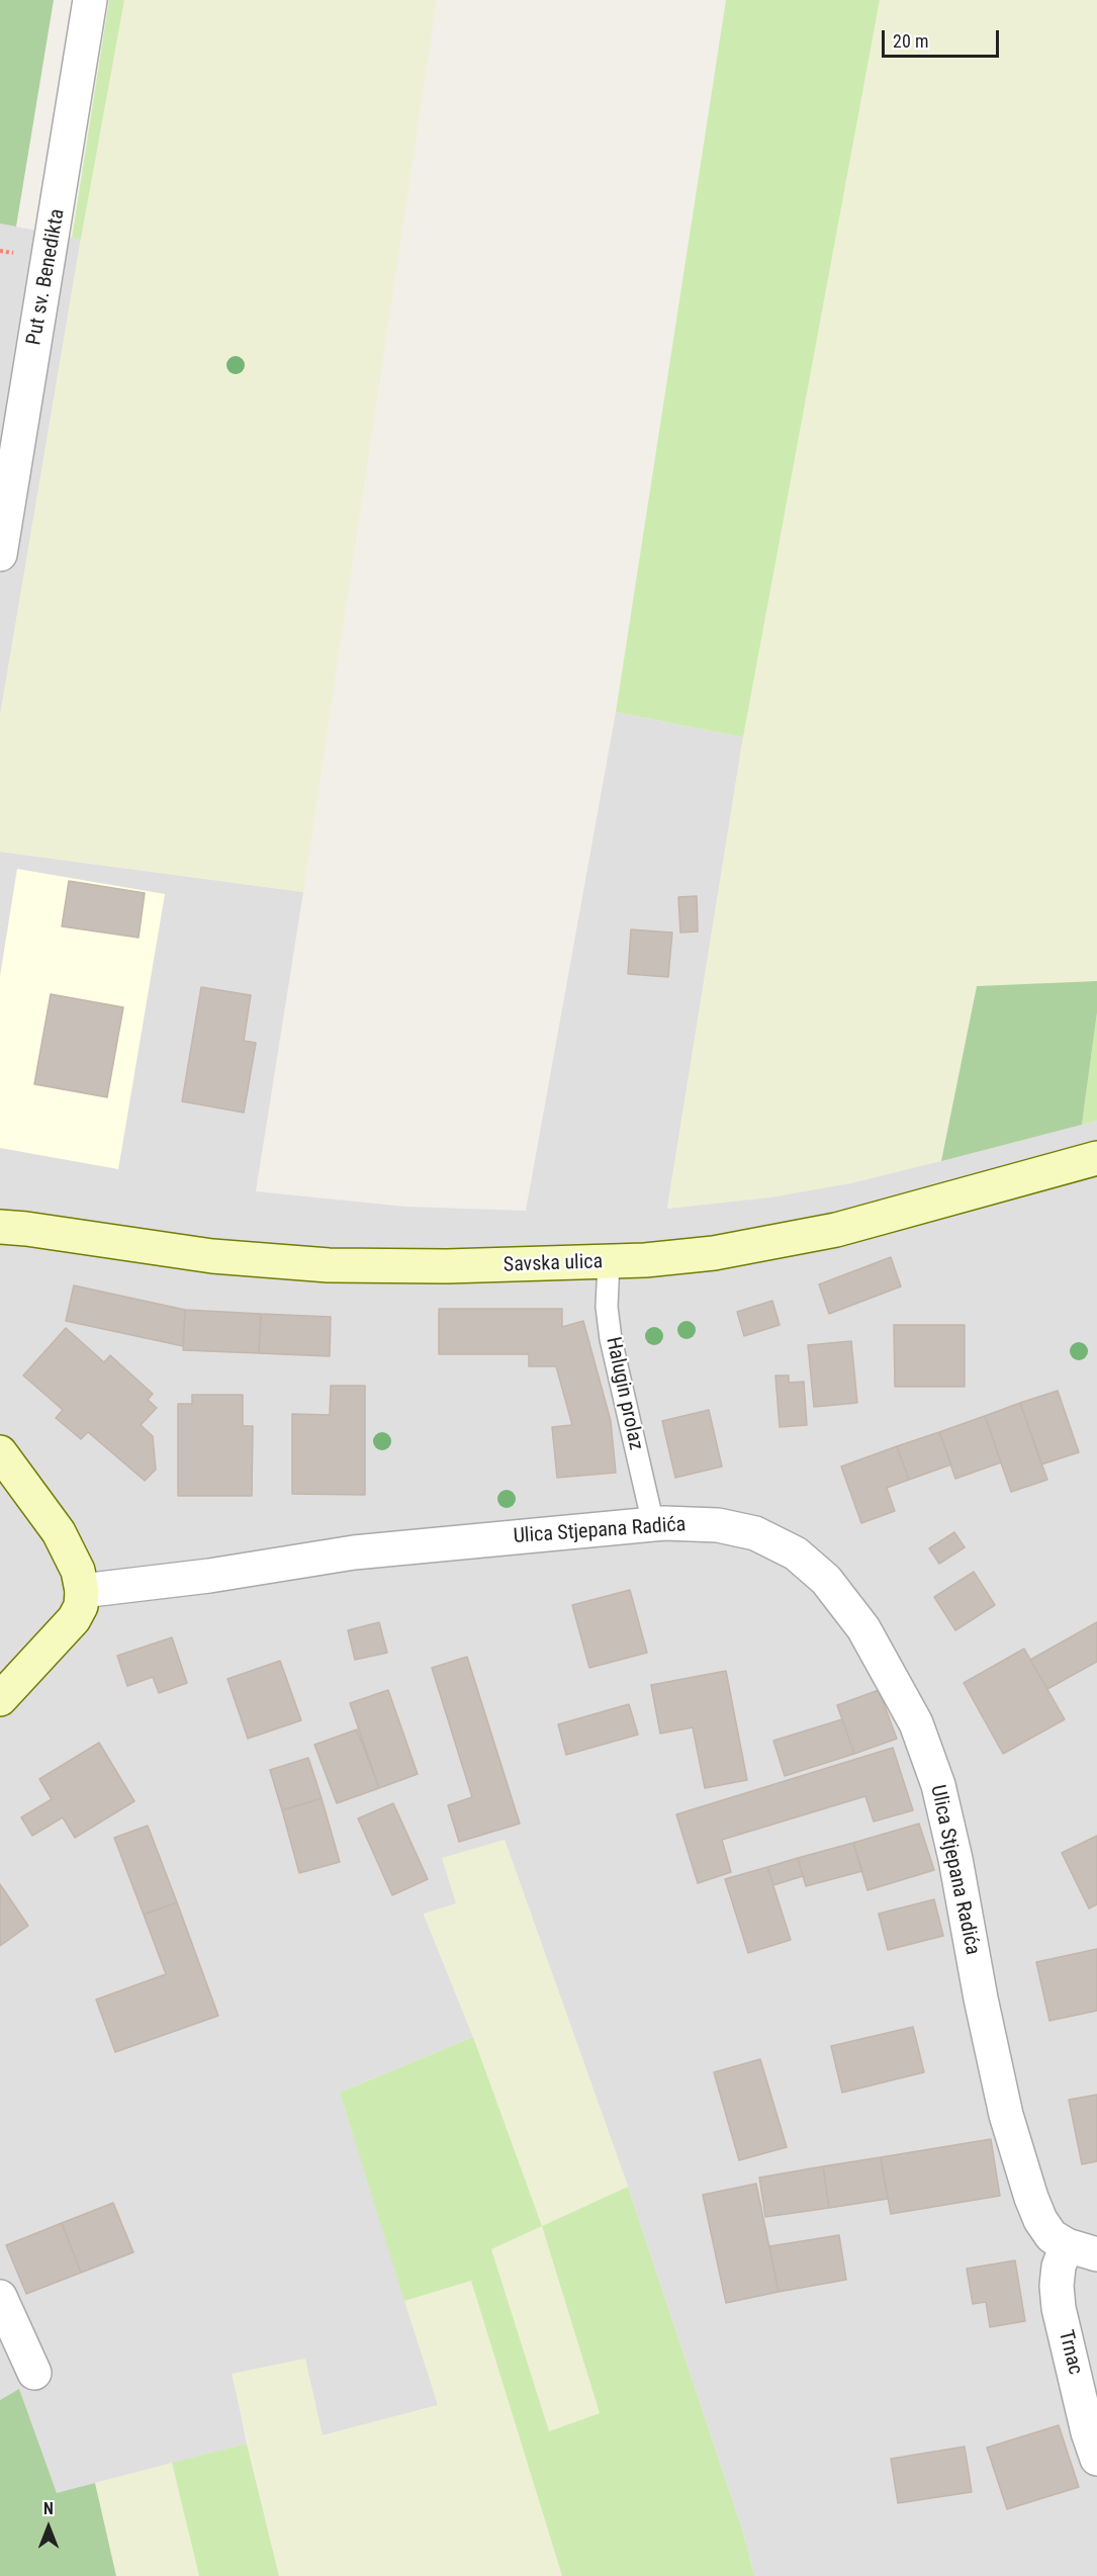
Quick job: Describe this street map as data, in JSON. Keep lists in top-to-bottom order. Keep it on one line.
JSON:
{"streets":{"street":["Put sv. Benedikta","Savska ulica","Ulica Stjepana Radića","Trnac"],"lane":["Halugin prolaz"]},"crossings":[["Savska ulica","Halugin prolaz"],["Halugin prolaz","Ulica Stjepana Radića"],["Ulica Stjepana Radića","Trnac"]],"scale_bar":"20 m","north":"top"}
